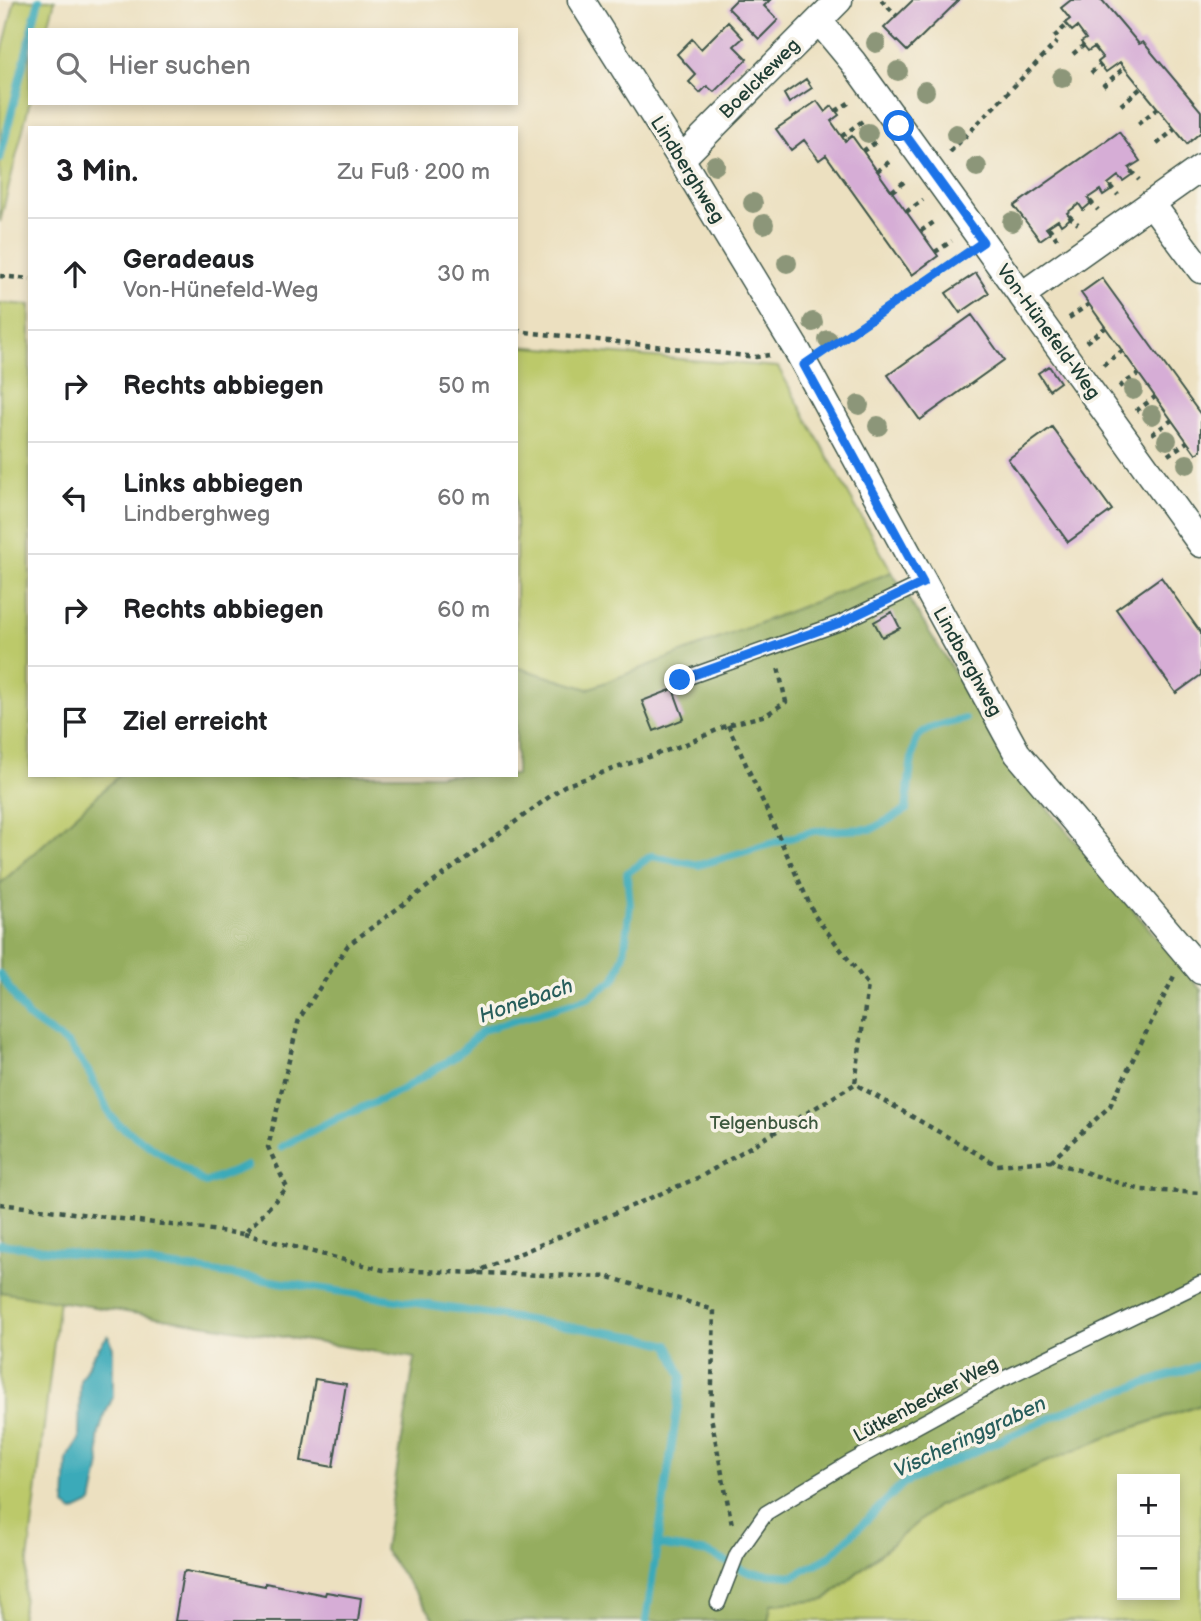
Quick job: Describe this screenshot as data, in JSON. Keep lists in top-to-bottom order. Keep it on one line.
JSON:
{"streets":{"street":["Boelckeweg","Lindberghweg","Von-Hünefeld-Weg"],"lane":["Lütkenbecker Weg"]},"crossings":[["Boelckeweg","Lindberghweg"],["Boelckeweg","Von-Hünefeld-Weg"]],"water":["Honebach","Vischeringgraben"],"parks":["Telgenbusch"],"page":{"search":"Hier suchen","heading":["3 Min.","Zu Fuß · 200 m"],"list":[["Geradeaus","Von-Hünefeld-Weg","30 m"],["Rechts abbiegen","50 m"],["Links abbiegen","Lindberghweg","60 m"],["Rechts abbiegen","60 m"],"Ziel erreicht"],"map_buttons":["+","−"]}}
